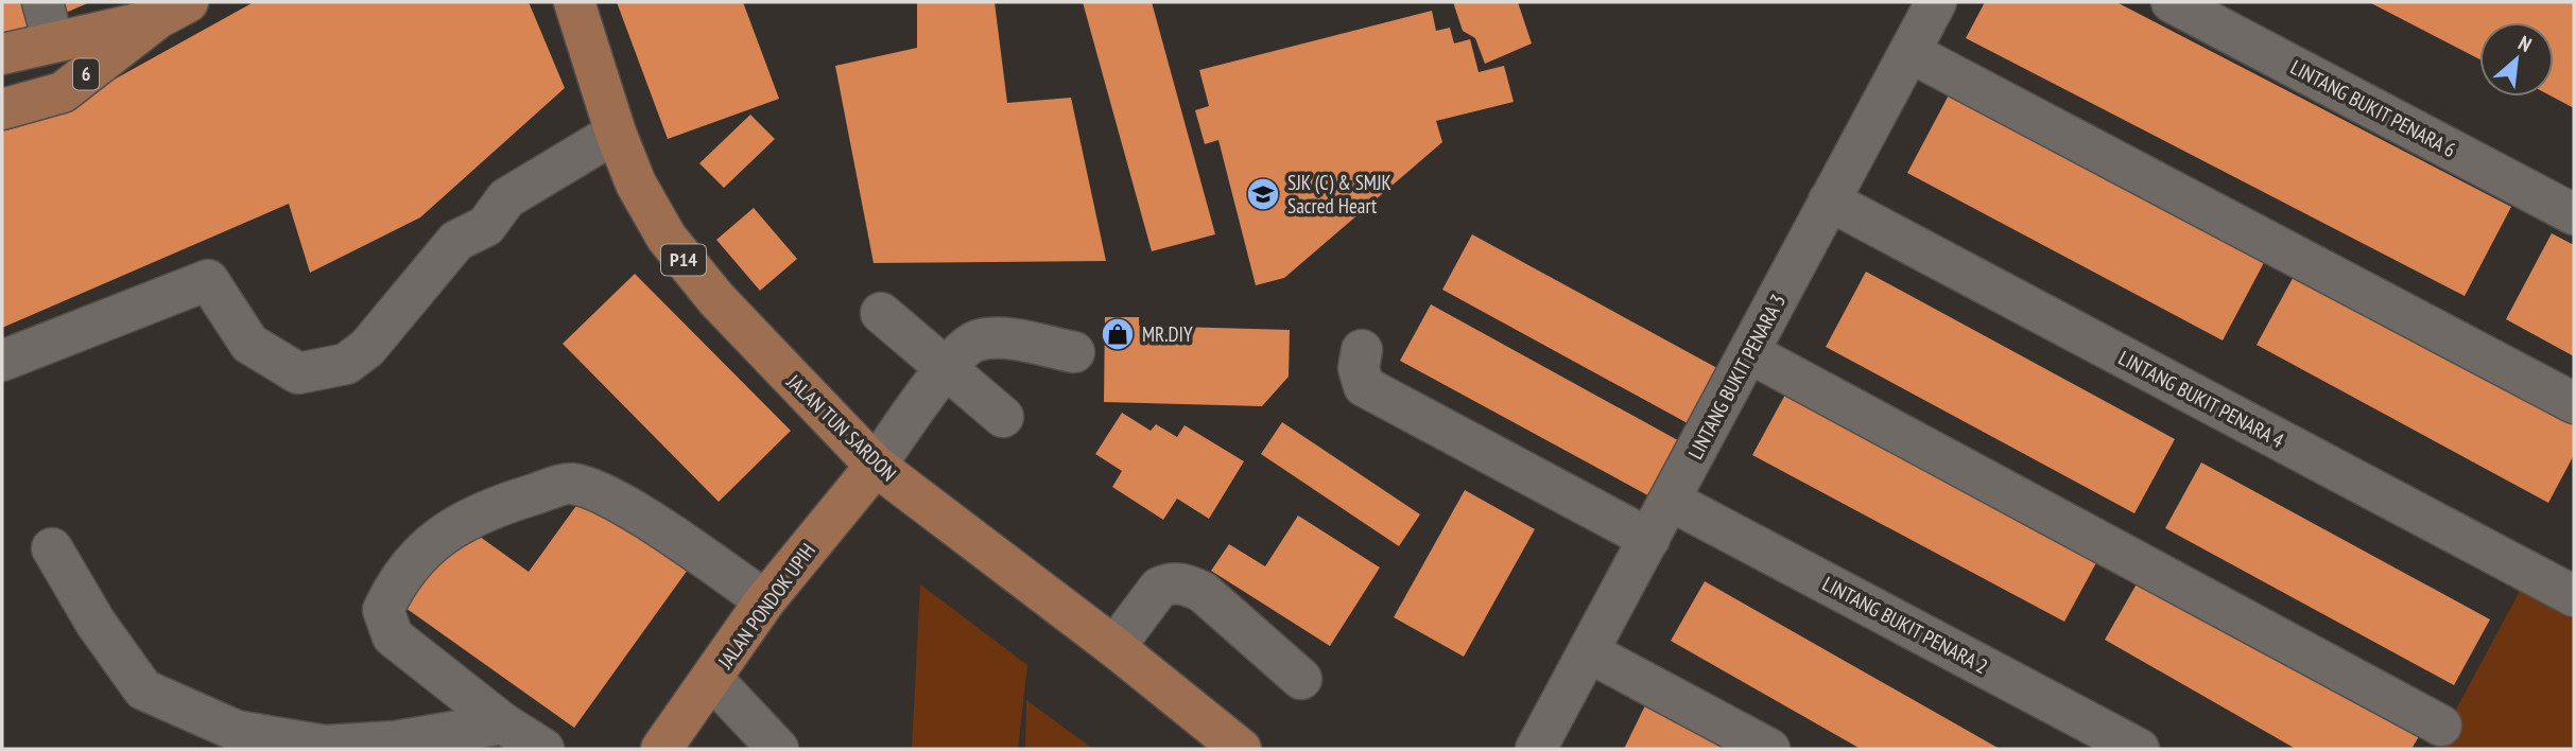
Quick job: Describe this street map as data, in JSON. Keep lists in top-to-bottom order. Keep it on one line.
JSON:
{"streets":{"main road":["6","P14","JALAN TUN SARDON","JALAN PONDOK UPIH"],"street":["LINTANG BUKIT PENARA 6","LINTANG BUKIT PENARA 3","LINTANG BUKIT PENARA 4","LINTANG BUKIT PENARA 2"]},"crossings":[["LINTANG BUKIT PENARA 3","LINTANG BUKIT PENARA 4"],["LINTANG BUKIT PENARA 3","LINTANG BUKIT PENARA 2"],["JALAN TUN SARDON","JALAN PONDOK UPIH"]],"places":{"school or university":["SJK (C) & SMJK Sacred Heart"],"shop":["MR.DIY"]},"north":"top right"}
